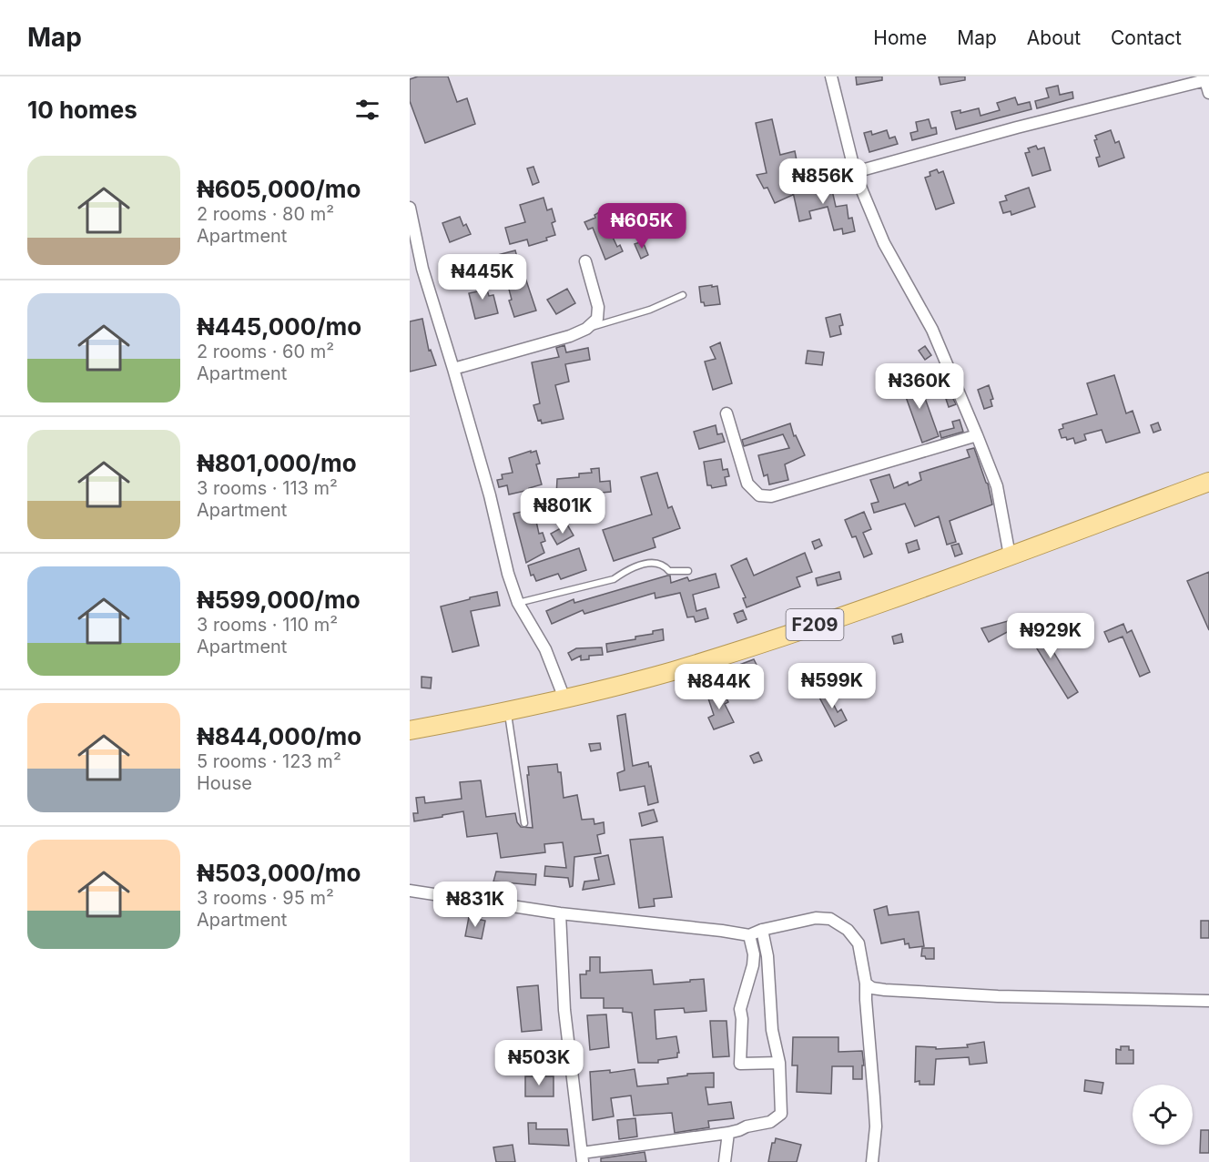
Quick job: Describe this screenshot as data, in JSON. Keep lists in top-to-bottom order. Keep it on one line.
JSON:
{"streets":{"main road":["F209"]},"page":{"header":"Map","nav":["Home","Map","About","Contact"],"heading":"10 homes","list":[{"name":"₦605,000/mo","note":"2 rooms · 80 m² · Apartment"},{"name":"₦445,000/mo","note":"2 rooms · 60 m² · Apartment"},{"name":"₦801,000/mo","note":"3 rooms · 113 m² · Apartment"},{"name":"₦599,000/mo","note":"3 rooms · 110 m² · Apartment"},{"name":"₦844,000/mo","note":"5 rooms · 123 m² · House"},{"name":"₦503,000/mo","note":"3 rooms · 95 m² · Apartment"}],"price":["₦856K","₦605K","₦445K","₦360K","₦801K","₦929K","₦599K","₦844K","₦831K","₦503K"]}}
